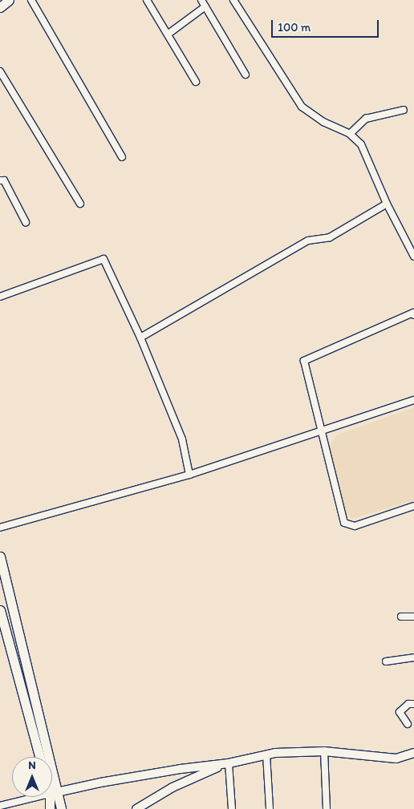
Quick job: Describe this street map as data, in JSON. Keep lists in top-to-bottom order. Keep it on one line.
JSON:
{"scale_bar":"100 m","north":"top"}
